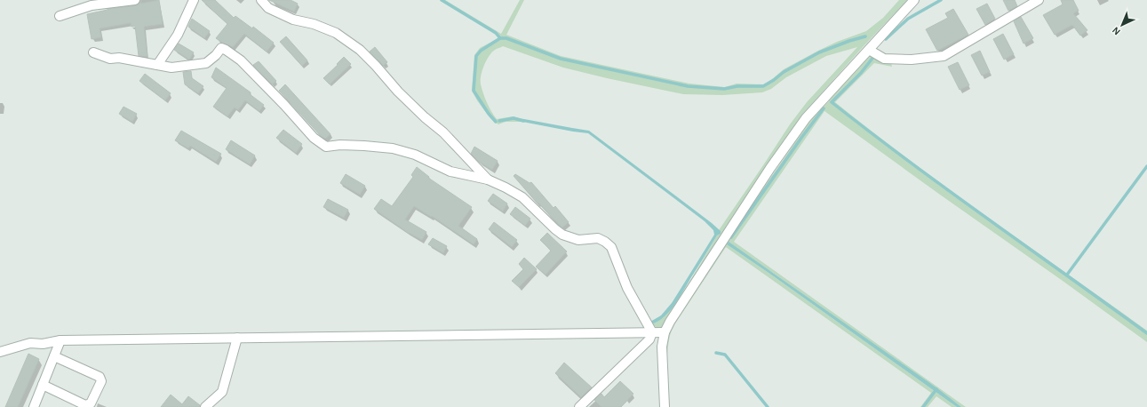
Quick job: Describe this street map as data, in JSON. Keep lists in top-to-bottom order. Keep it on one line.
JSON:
{"north":"bottom left"}
